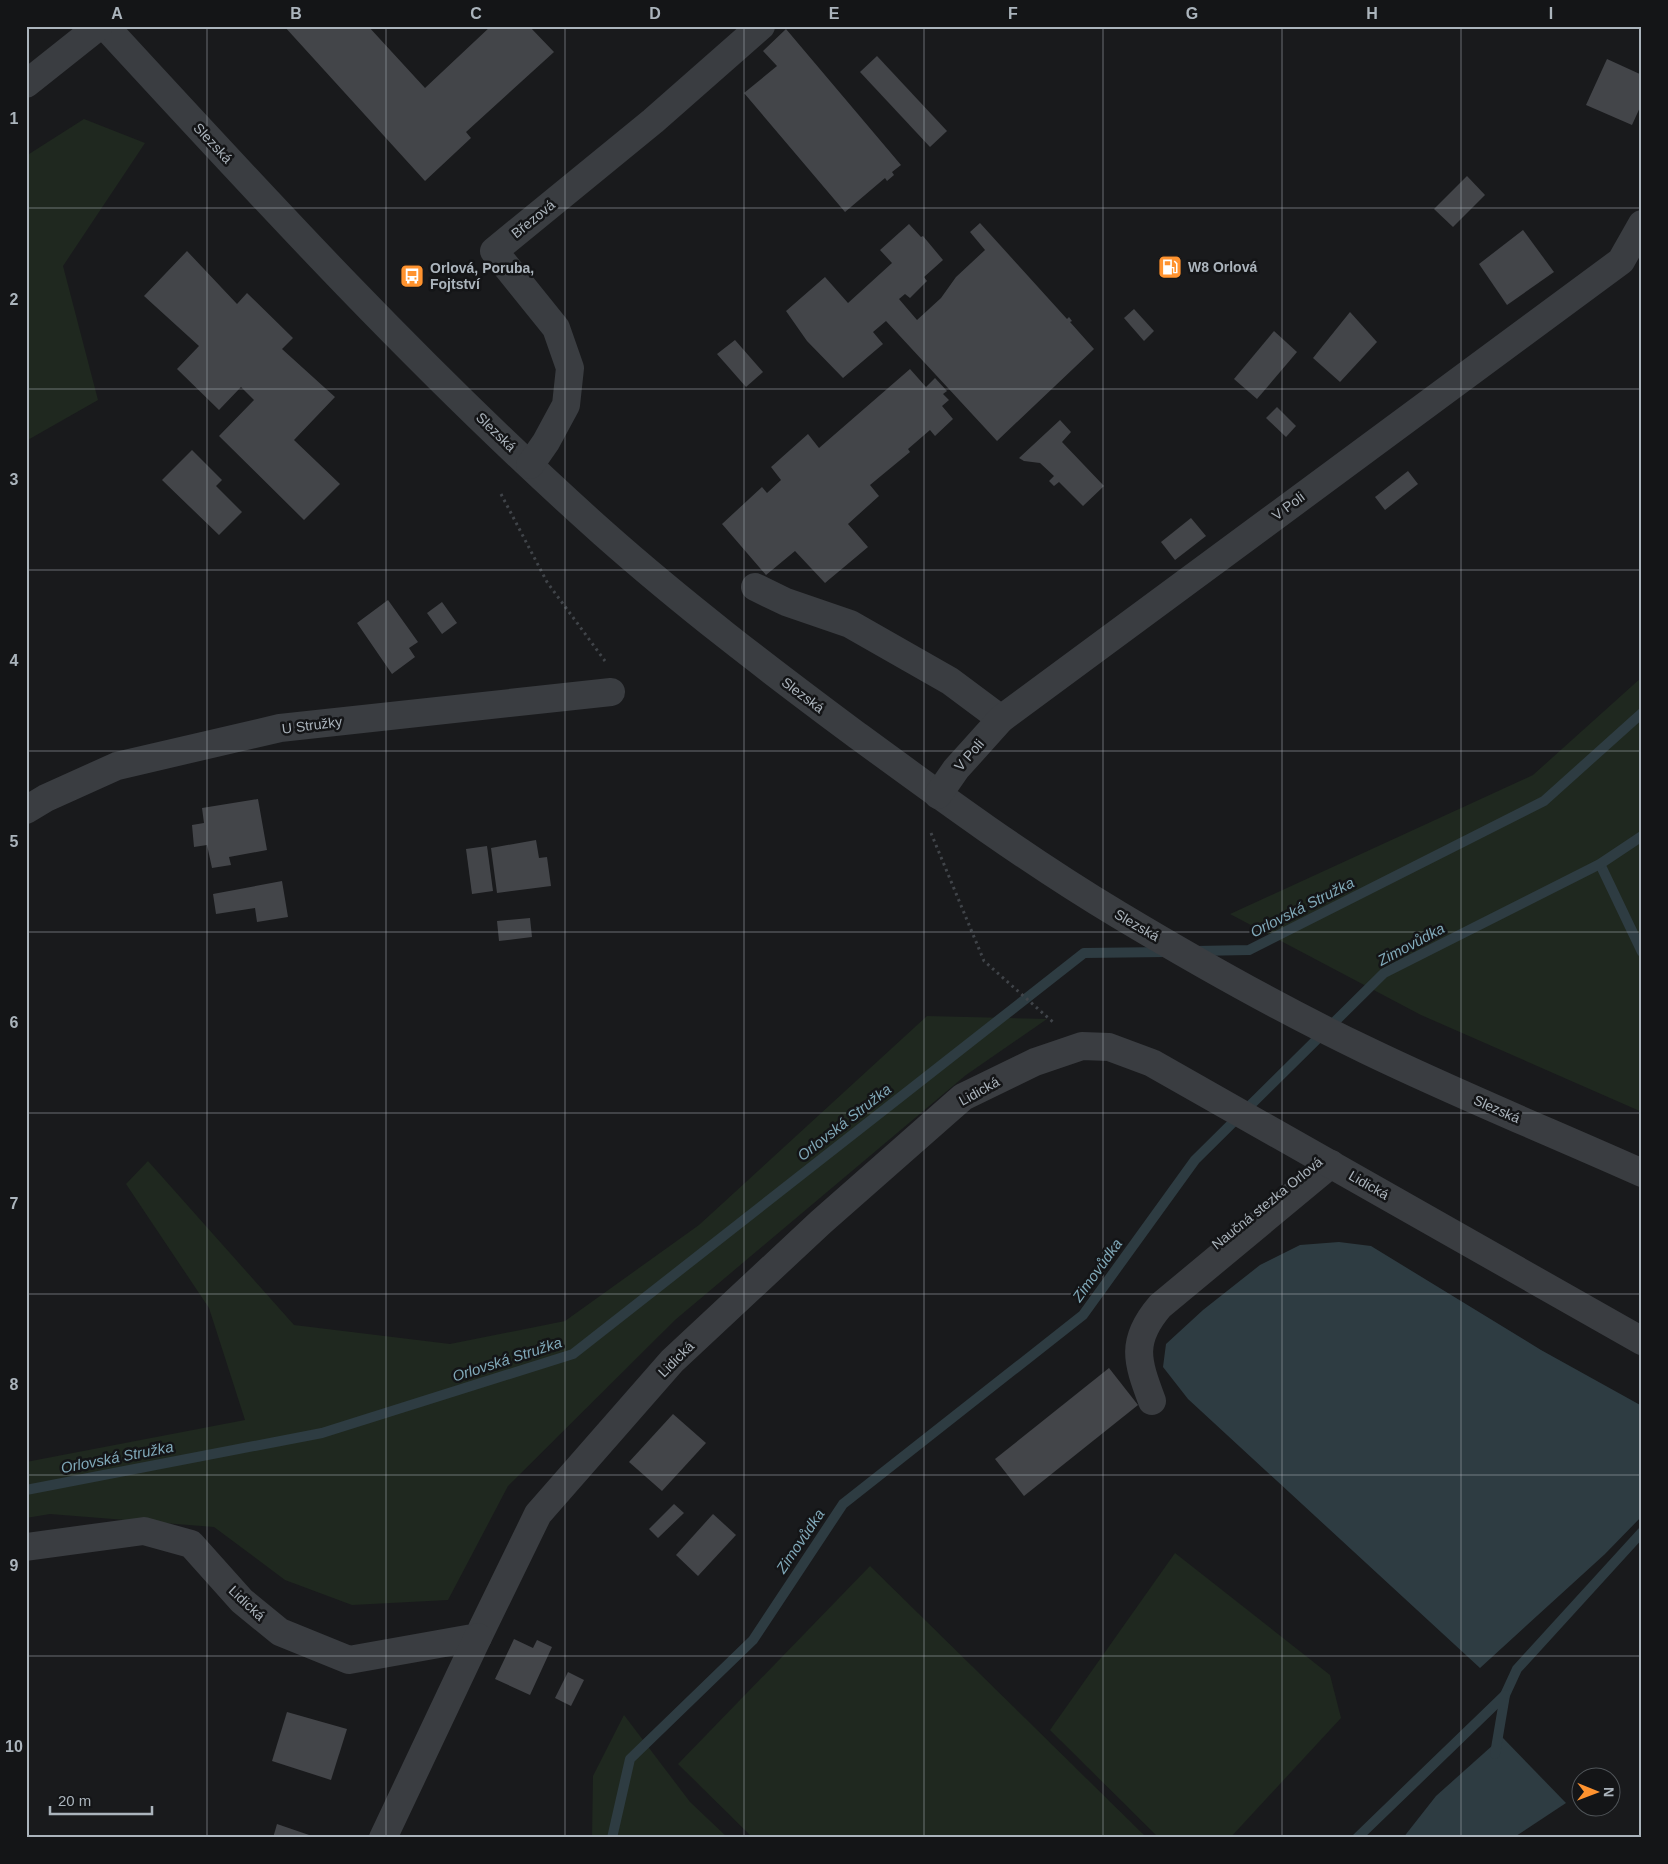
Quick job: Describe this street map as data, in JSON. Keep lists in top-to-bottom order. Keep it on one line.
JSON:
{"streets":{"street":["Slezská","Březová","V Poli","U Stružky","Lidická"]},"crossings":[["Slezská","Březová"],["Slezská","V Poli"]],"water":["Orlovská Stružka","Zimovůdka"],"places":{"fuel station":["W8 Orlová"],"bus stop":["Orlová, Poruba, Fojtství"]},"scale_bar":"20 m","north":"right","grid":{"columns":["A","B","C","D","E","F","G","H","I"],"rows":["1","2","3","4","5","6","7","8","9","10"]}}
